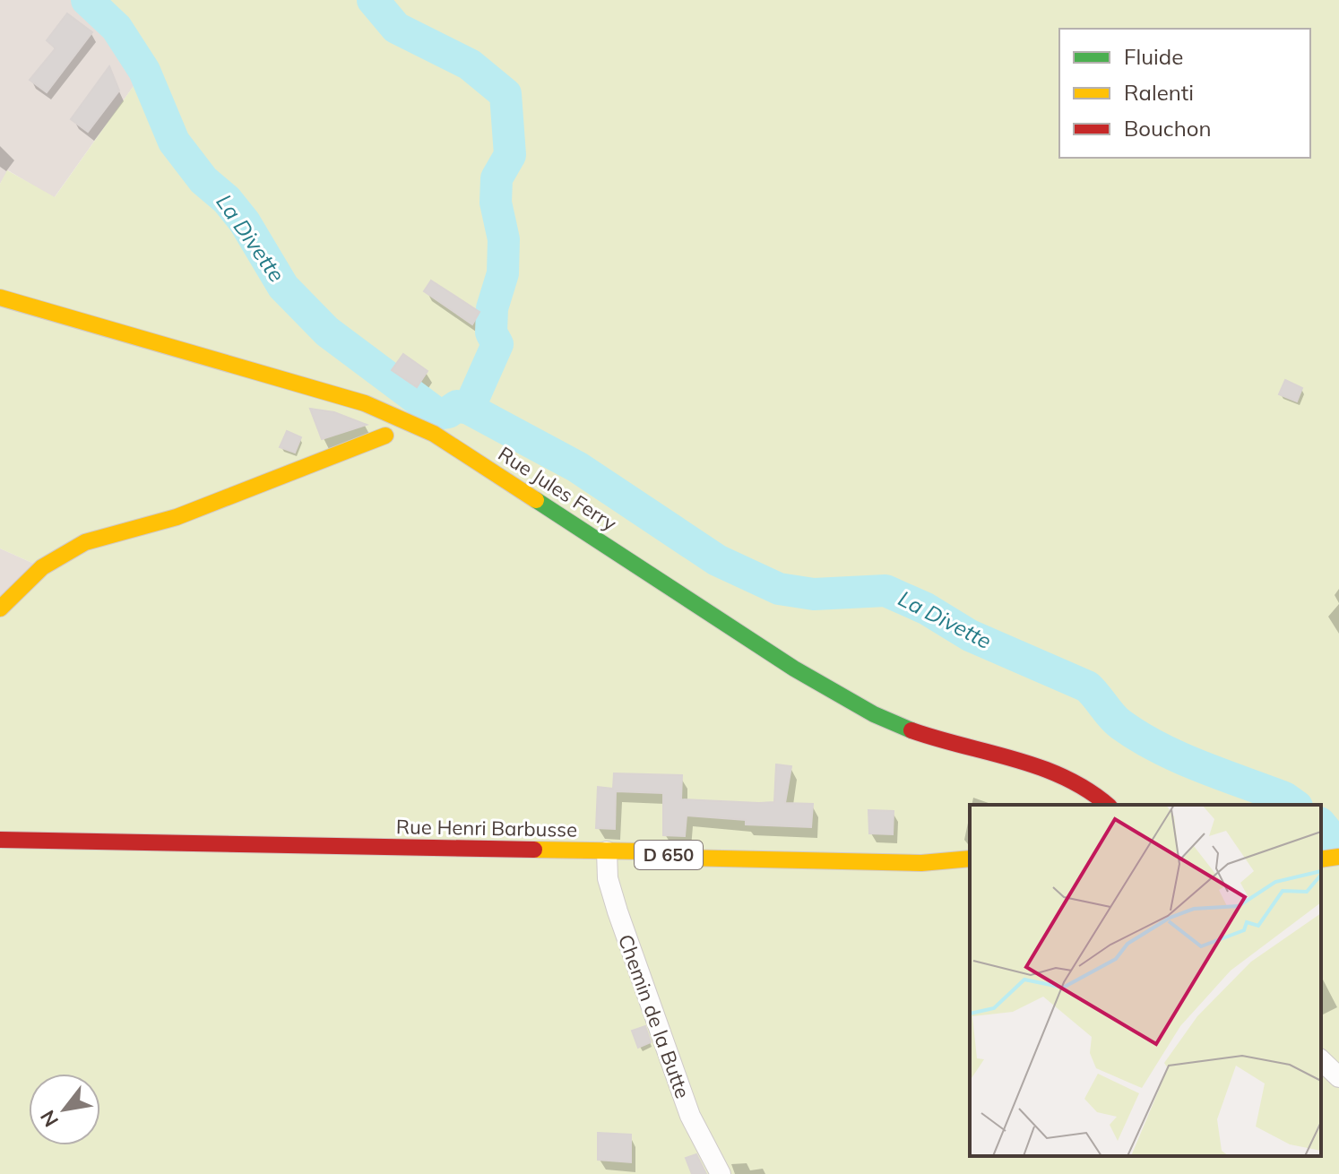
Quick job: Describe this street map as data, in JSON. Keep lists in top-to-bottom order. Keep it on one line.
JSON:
{"streets":{"main road":["Rue Jules Ferry","Rue Henri Barbusse","D 650"],"street":["Chemin de la Butte"]},"crossings":[["Rue Henri Barbusse","Chemin de la Butte"]],"water":["La Divette"],"legend":["Fluide","Ralenti","Bouchon"],"north":"bottom left"}
